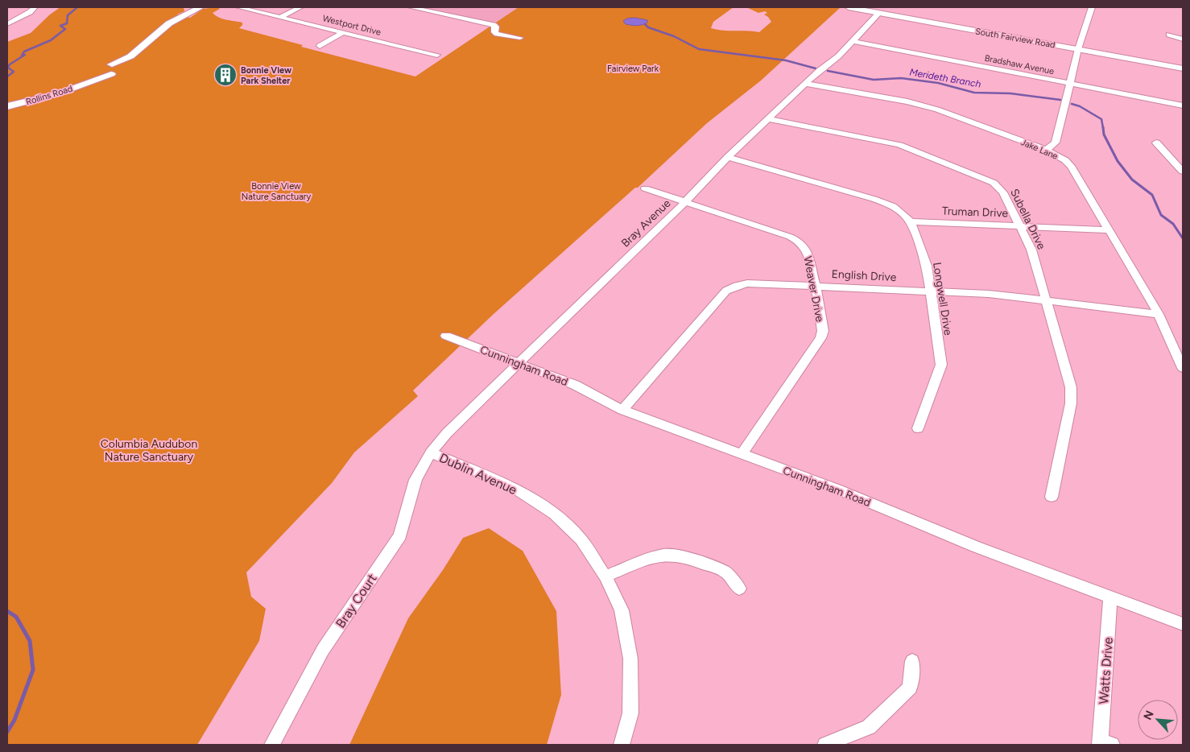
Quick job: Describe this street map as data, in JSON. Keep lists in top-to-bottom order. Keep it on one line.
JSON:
{"streets":{"street":["Westport Drive","South Fairview Road","Bradshaw Avenue","Rollins Road","Jake Lane","Truman Drive","Subella Drive","Bray Avenue","English Drive","Weaver Drive","Longwell Drive","Cunningham Road","Dublin Avenue","Bray Court","Watts Drive"]},"crossings":[["South Fairview Road","Bray Avenue"],["Bradshaw Avenue","Bray Avenue"],["Jake Lane","Truman Drive"],["Jake Lane","Bray Avenue"],["Jake Lane","English Drive"],["Truman Drive","Subella Drive"],["Truman Drive","Longwell Drive"],["Subella Drive","Bray Avenue"],["Subella Drive","English Drive"],["Bray Avenue","Weaver Drive"],["Bray Avenue","Cunningham Road"],["Bray Avenue","Dublin Avenue"],["Bray Avenue","Bray Court"],["English Drive","Weaver Drive"],["English Drive","Longwell Drive"],["English Drive","Cunningham Road"],["Weaver Drive","Cunningham Road"],["Cunningham Road","Watts Drive"],["Dublin Avenue","Bray Court"]],"water":["Merideth Branch"],"parks":["Fairview Park","Bonnie View Nature Sanctuary","Columbia Audubon Nature Sanctuary"],"places":{"building":["Bonnie View Park Shelter"]},"north":"top left"}
